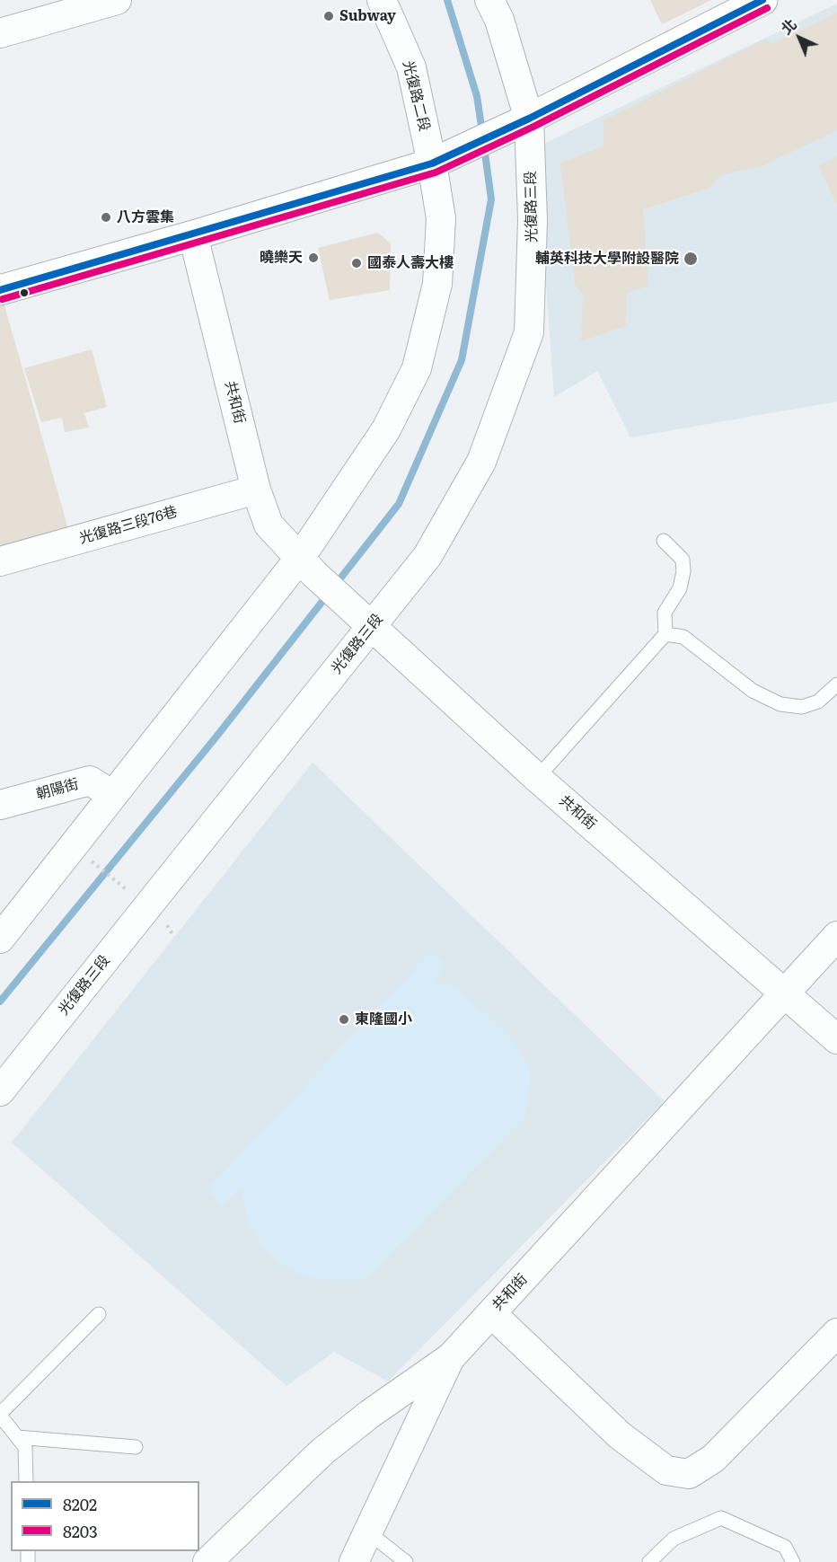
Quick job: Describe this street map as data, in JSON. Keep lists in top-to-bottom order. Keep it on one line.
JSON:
{"streets":{"street":["光復路二段","光復路三段","共和街","光復路三段76巷","朝陽街"]},"crossings":[["光復路三段","共和街"],["共和街","光復路三段76巷"]],"places":["Subway","八方雲集","曉樂天","輔英科技大學附設醫院","國泰人壽大樓","東隆國小"],"lines":["transit line 8202","transit line 8203"],"legend":["8202","8203"],"north":"top left"}
